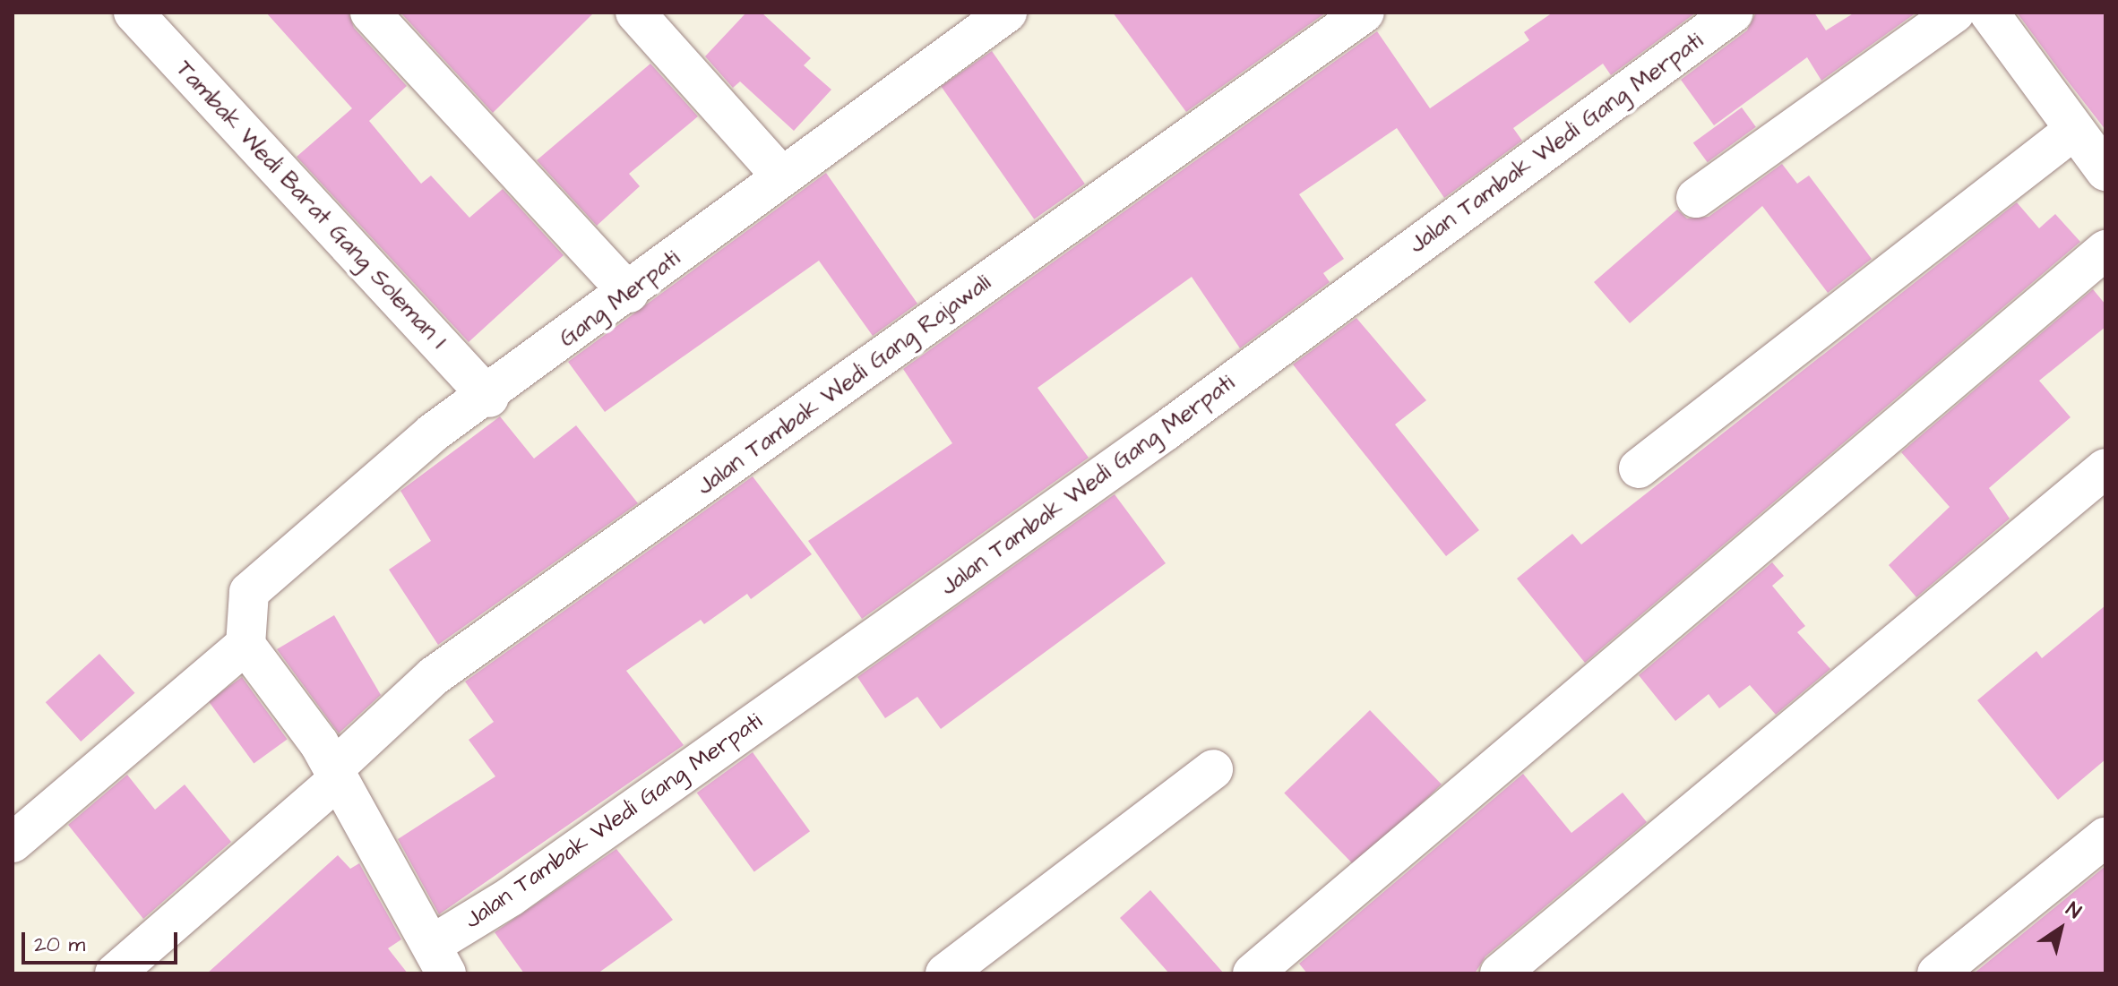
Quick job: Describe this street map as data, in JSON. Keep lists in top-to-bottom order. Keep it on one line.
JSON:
{"streets":{"street":["Jalan Tambak Wedi Gang Merpati","Tambak Wedi Barat Gang Soleman I","Gang Merpati","Jalan Tambak Wedi Gang Rajawali"]},"crossings":[["Tambak Wedi Barat Gang Soleman I","Gang Merpati"]],"scale_bar":"20 m","north":"top right"}
